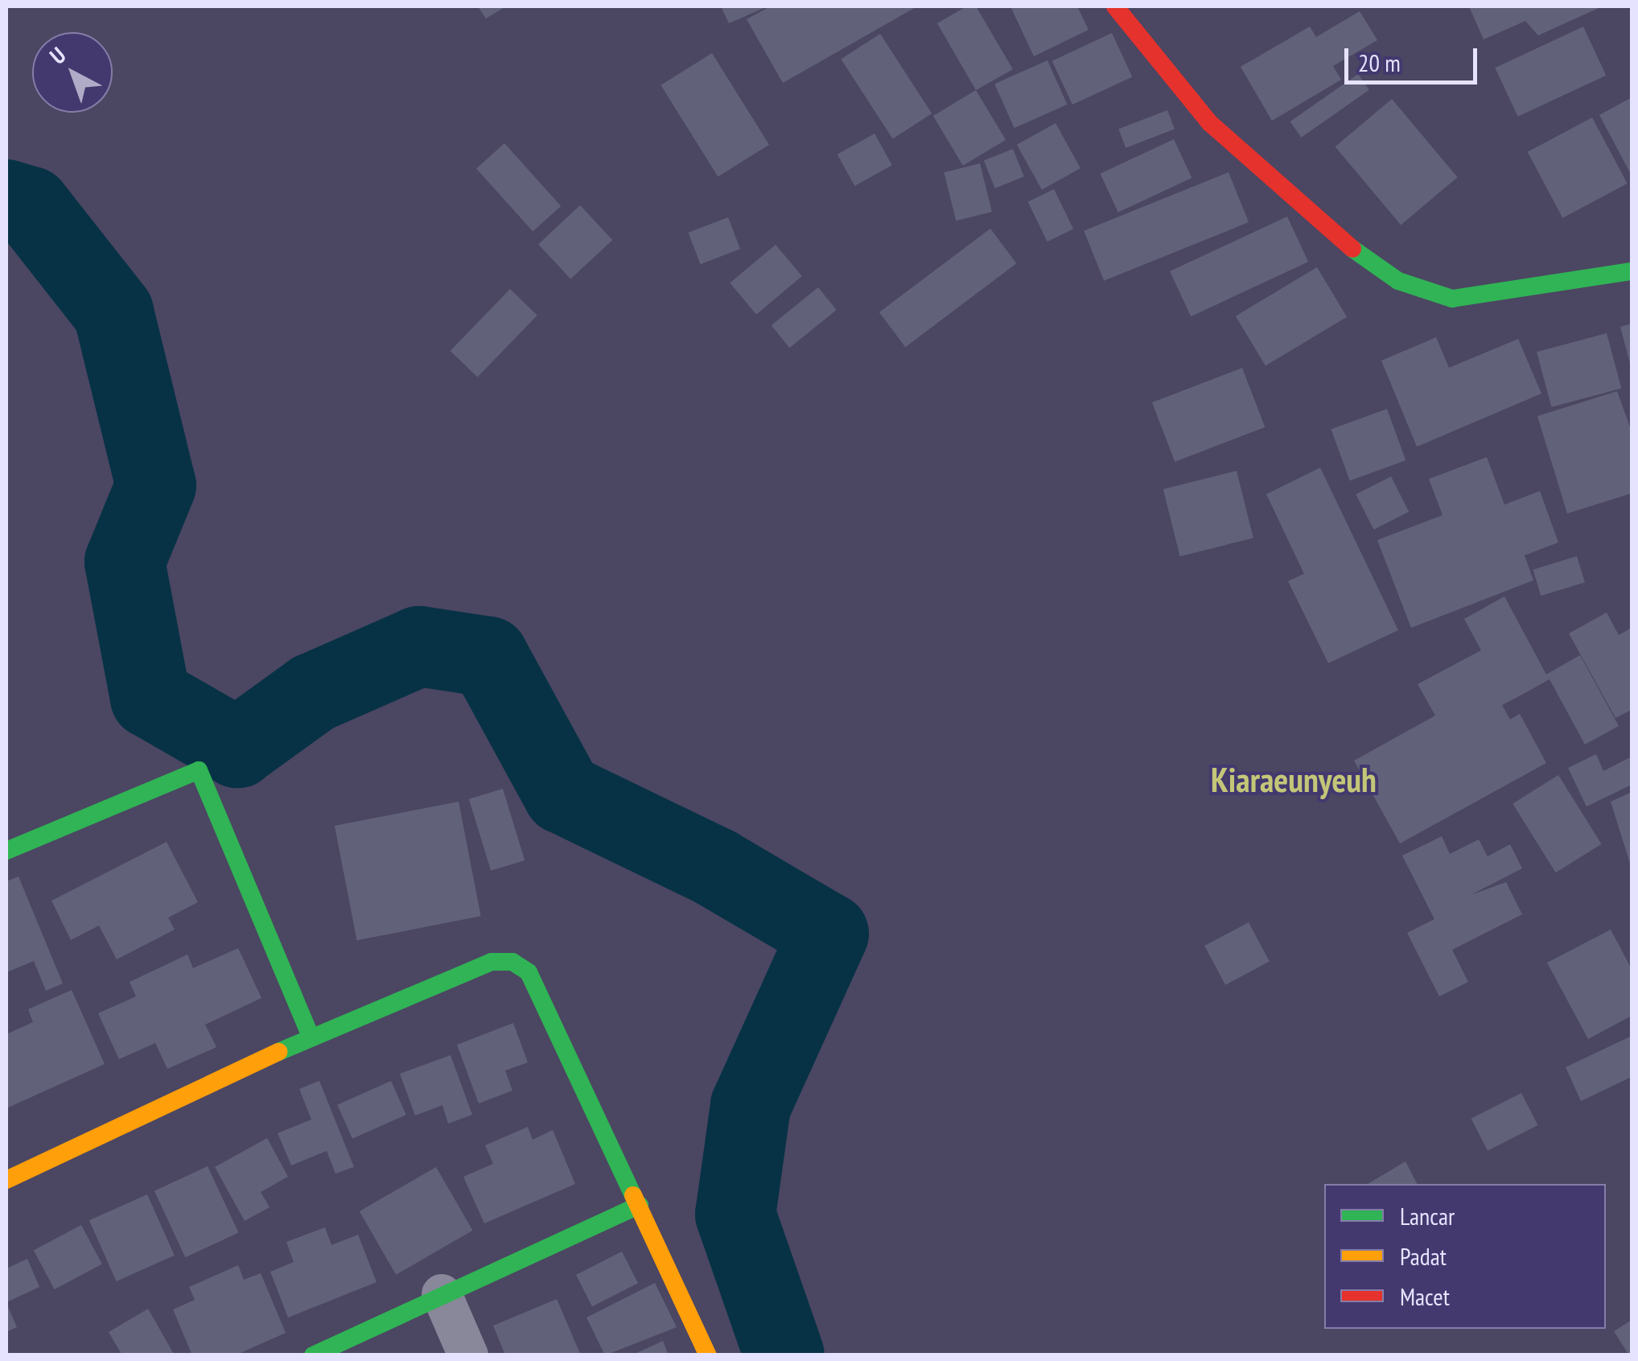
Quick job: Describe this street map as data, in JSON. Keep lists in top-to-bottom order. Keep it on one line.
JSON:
{"districts":["Kiaraeunyeuh"],"legend":["Lancar","Padat","Macet"],"scale_bar":"20 m","north":"top left"}
